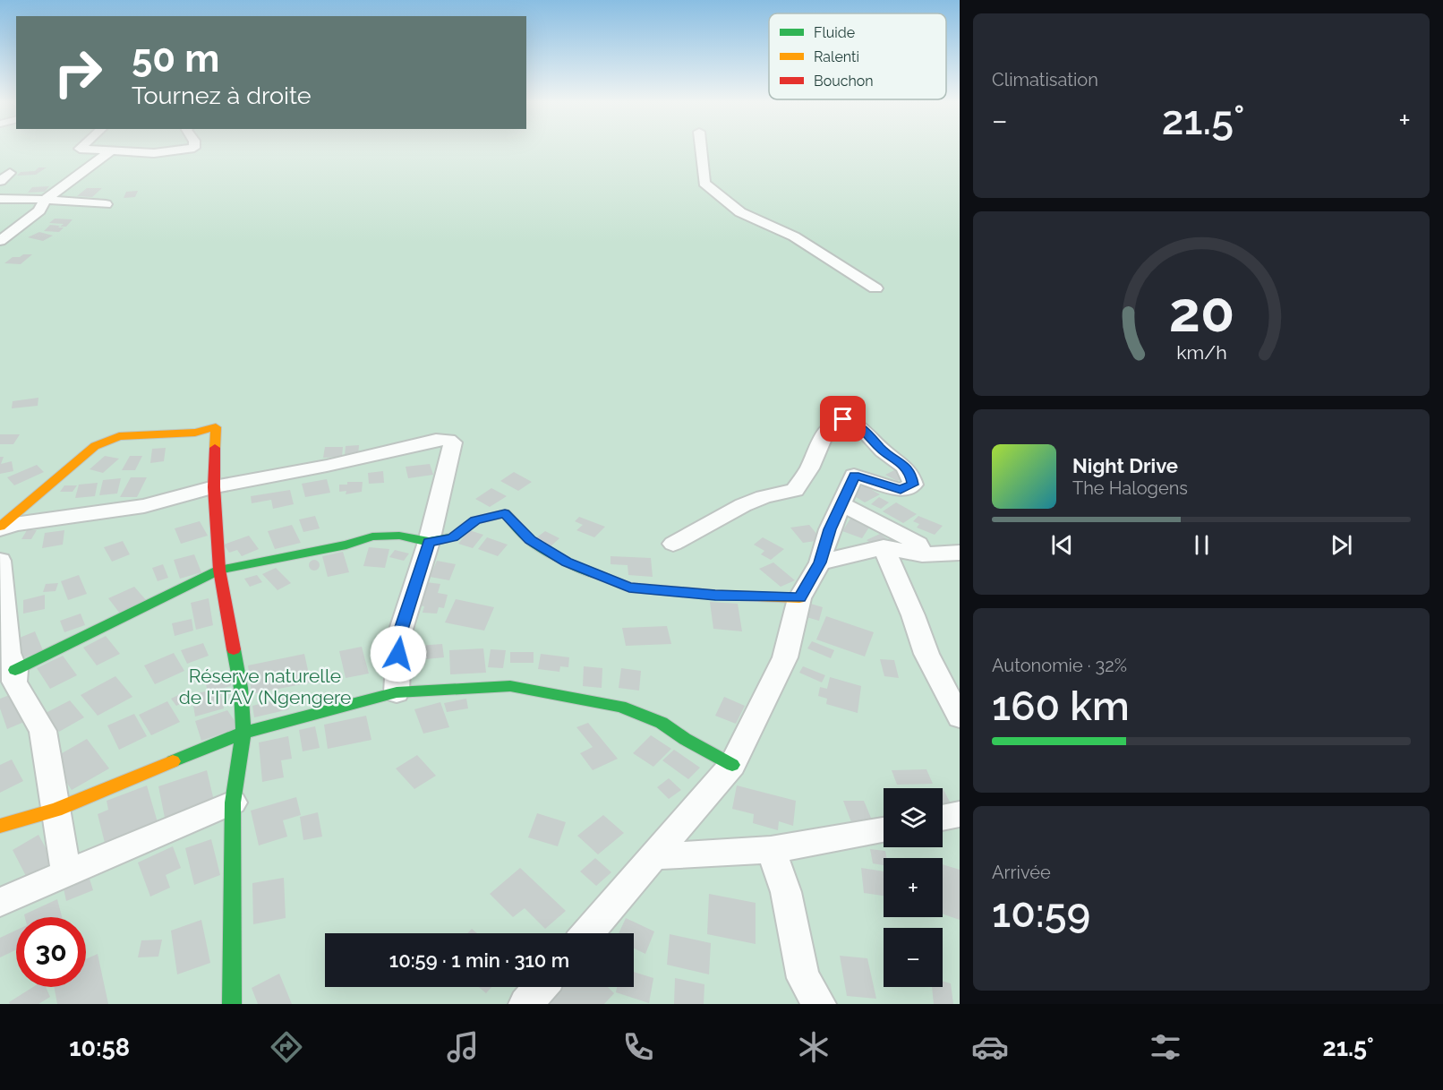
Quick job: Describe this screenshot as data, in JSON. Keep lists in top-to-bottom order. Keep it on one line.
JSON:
{"parks":["Réserve naturelle de l'ITAV (Ngengere"],"legend":["Fluide","Ralenti","Bouchon"],"page":{"tile":["Climatisation",["Autonomie · 32%","160 km"],["Arrivée","10:59"]],"turn":["50 m","Tournez à droite"],"heat":["−","21.5°","+"],"song":["Night Drive","The Halogens"],"map_buttons":["+","−"],"limit":"30","trip":"10:59 · 1 min · 310 m","tabs":["10:58","21.5°"],"gauge":["20","km/h"]}}
